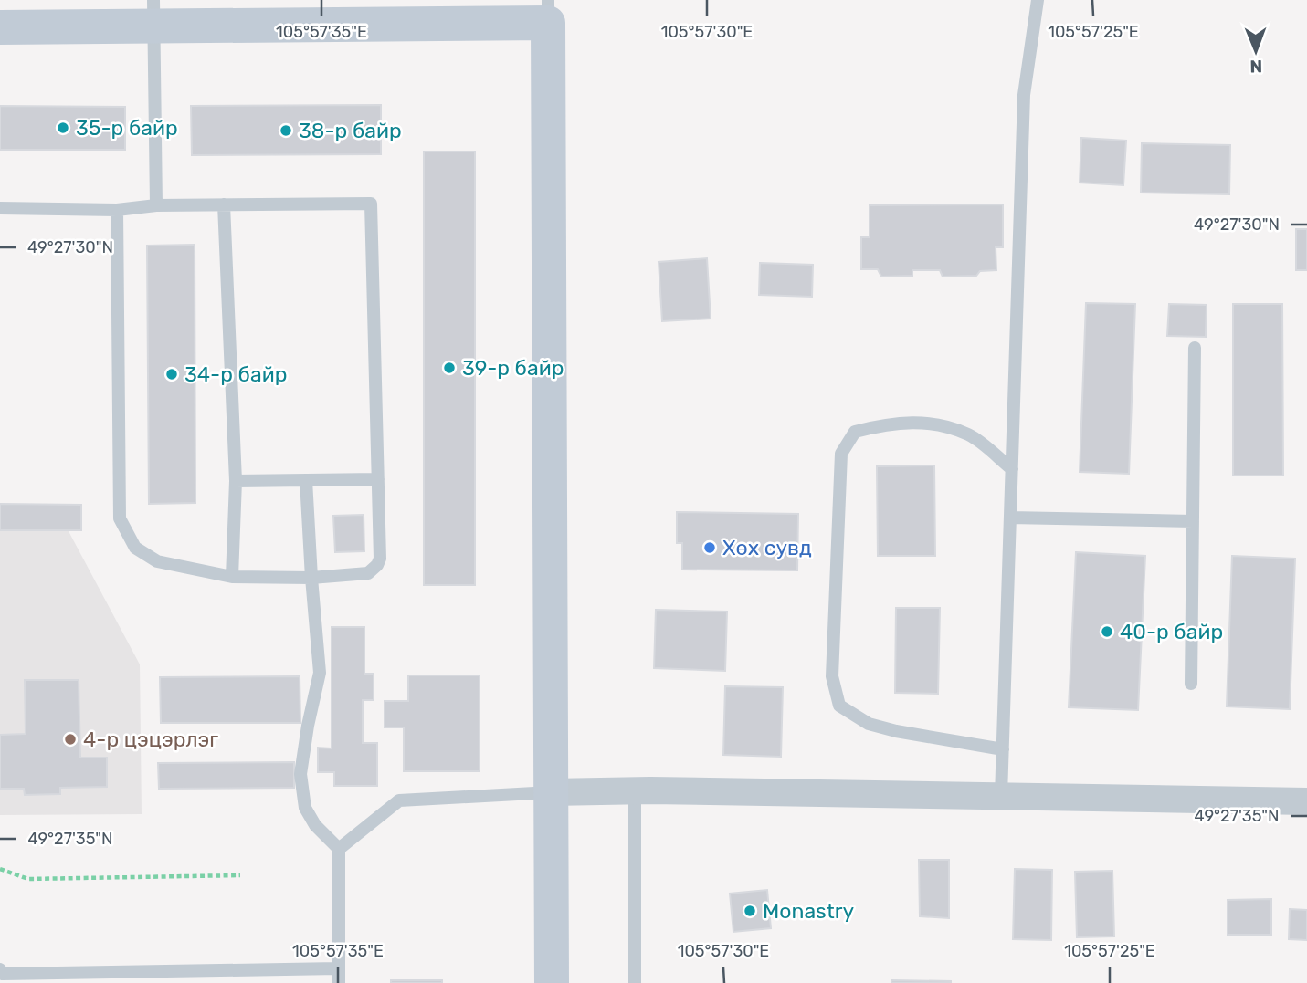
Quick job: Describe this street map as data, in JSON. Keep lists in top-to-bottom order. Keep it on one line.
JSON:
{"places":["35-р байр","38-р байр","39-р байр","34-р байр","Хөх сувд","40-р байр","4-р цэцэрлэг","Monastry"],"north":"bottom","coordinates":["105°57'35\"E","105°57'30\"E","105°57'25\"E","49°27'30\"N","49°27'35\"N"]}
